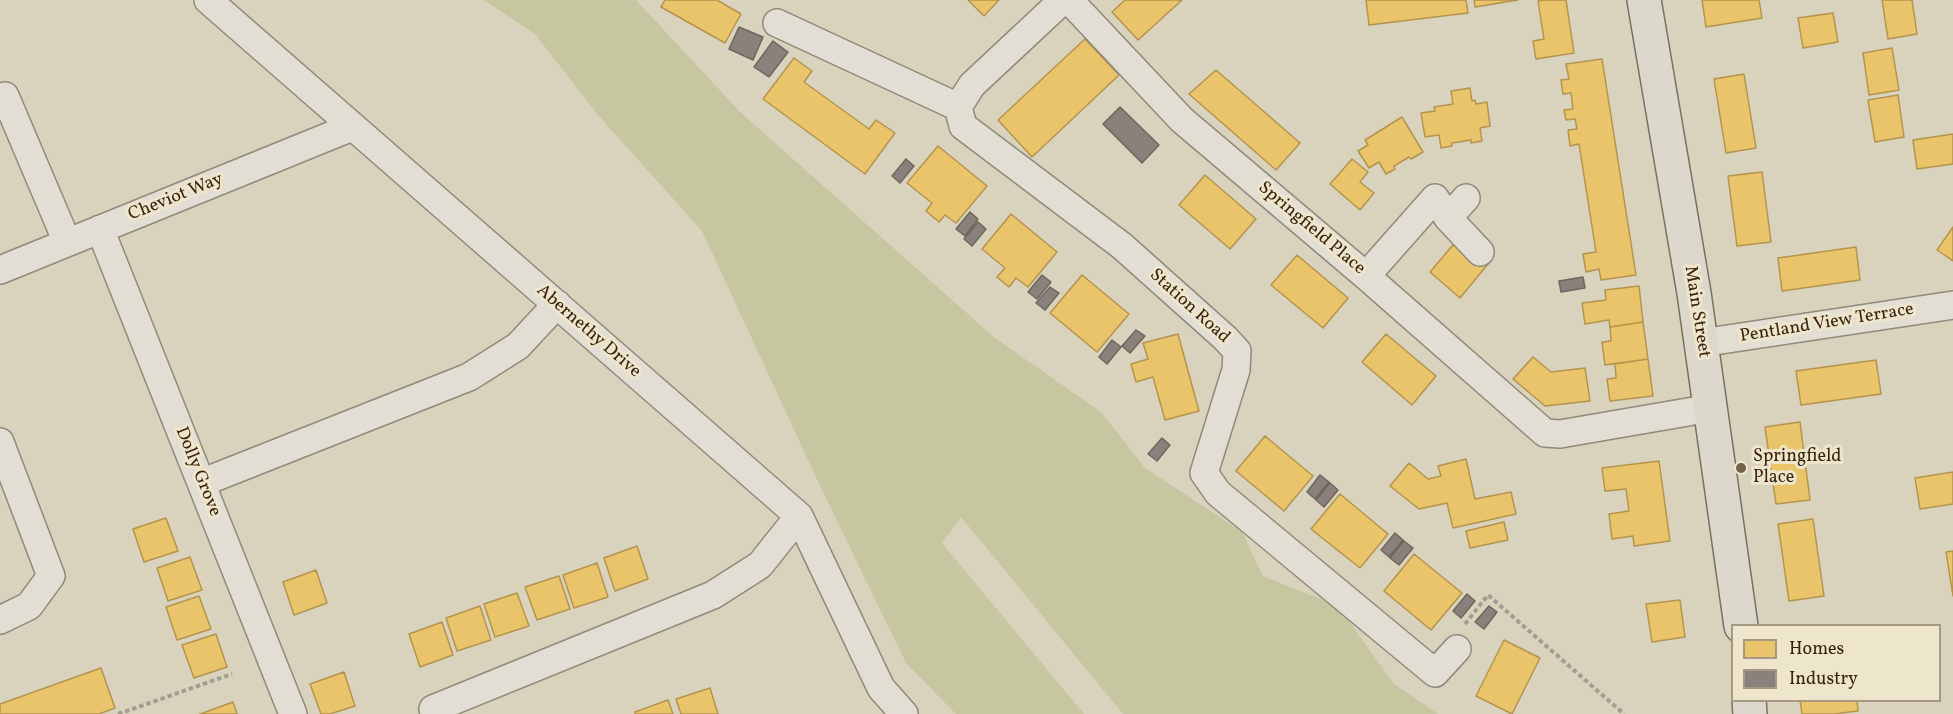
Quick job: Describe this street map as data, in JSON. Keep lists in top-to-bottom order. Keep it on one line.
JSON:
{"streets":{"main road":["Main Street"],"street":["Cheviot Way","Springfield Place","Station Road","Pentland View Terrace","Abernethy Drive","Dolly Grove"]},"crossings":[["Cheviot Way","Abernethy Drive"],["Cheviot Way","Dolly Grove"],["Springfield Place","Main Street"],["Main Street","Pentland View Terrace"]],"places":["Springfield Place"],"legend":["Homes","Industry"]}
